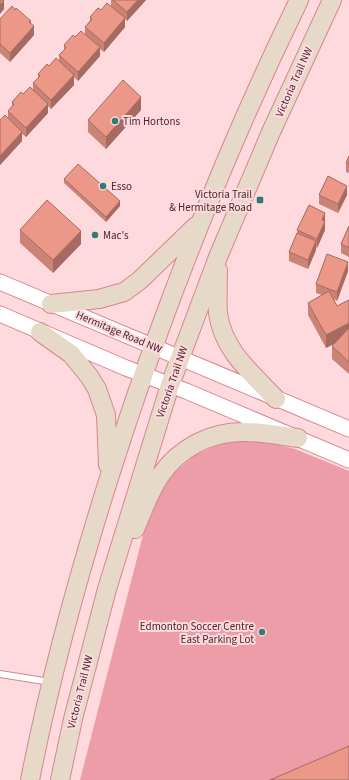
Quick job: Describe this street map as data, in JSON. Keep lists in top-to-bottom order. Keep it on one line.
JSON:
{"streets":{"main road":["Victoria Trail NW"],"street":["Hermitage Road NW"]},"crossings":[["Victoria Trail NW","Hermitage Road NW"]],"places":{"other":["Tim Hortons","Esso","Mac's","Edmonton Soccer Centre East Parking Lot"],"transit":["Victoria Trail & Hermitage Road"]}}
